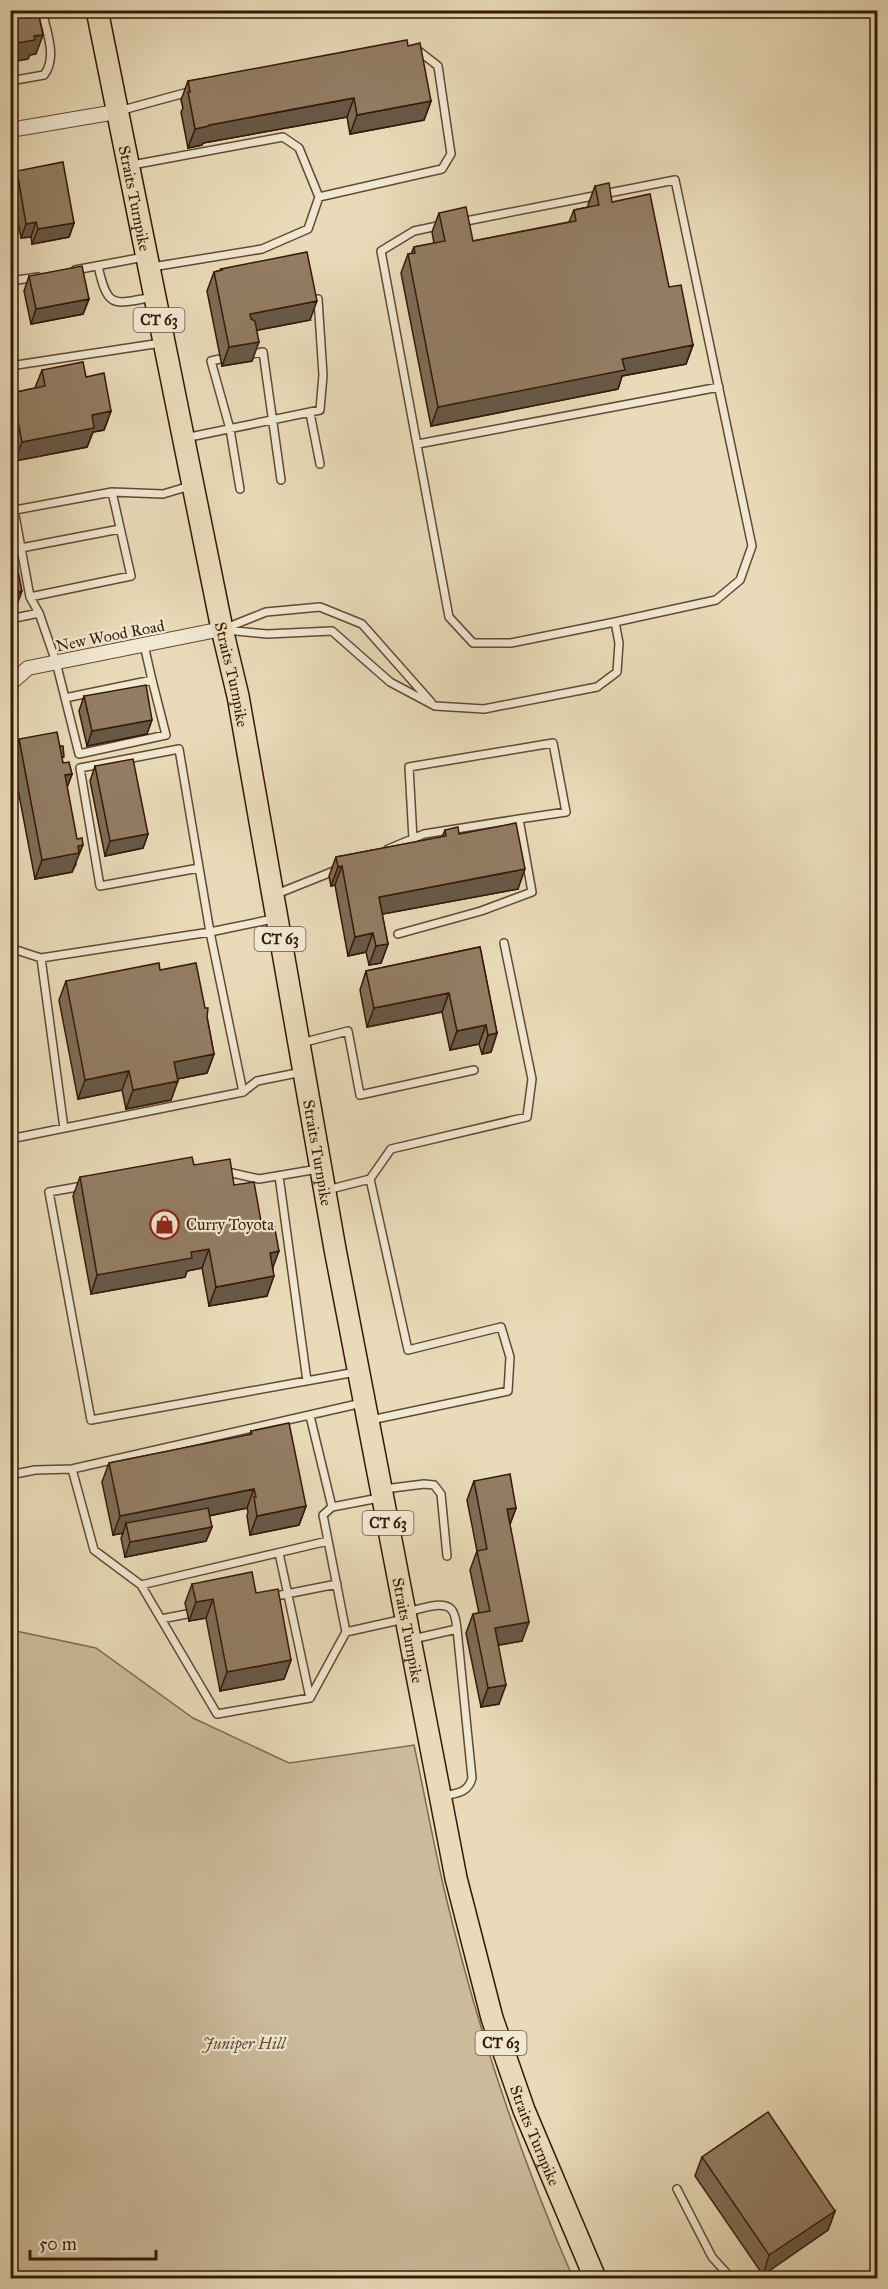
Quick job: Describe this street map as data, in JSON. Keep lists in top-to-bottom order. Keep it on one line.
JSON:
{"streets":{"main road":["Straits Turnpike","CT 63"],"street":["New Wood Road"]},"crossings":[["Straits Turnpike","New Wood Road"]],"parks":["Juniper Hill"],"places":{"shop":["Curry Toyota"]},"scale_bar":"50 m"}
